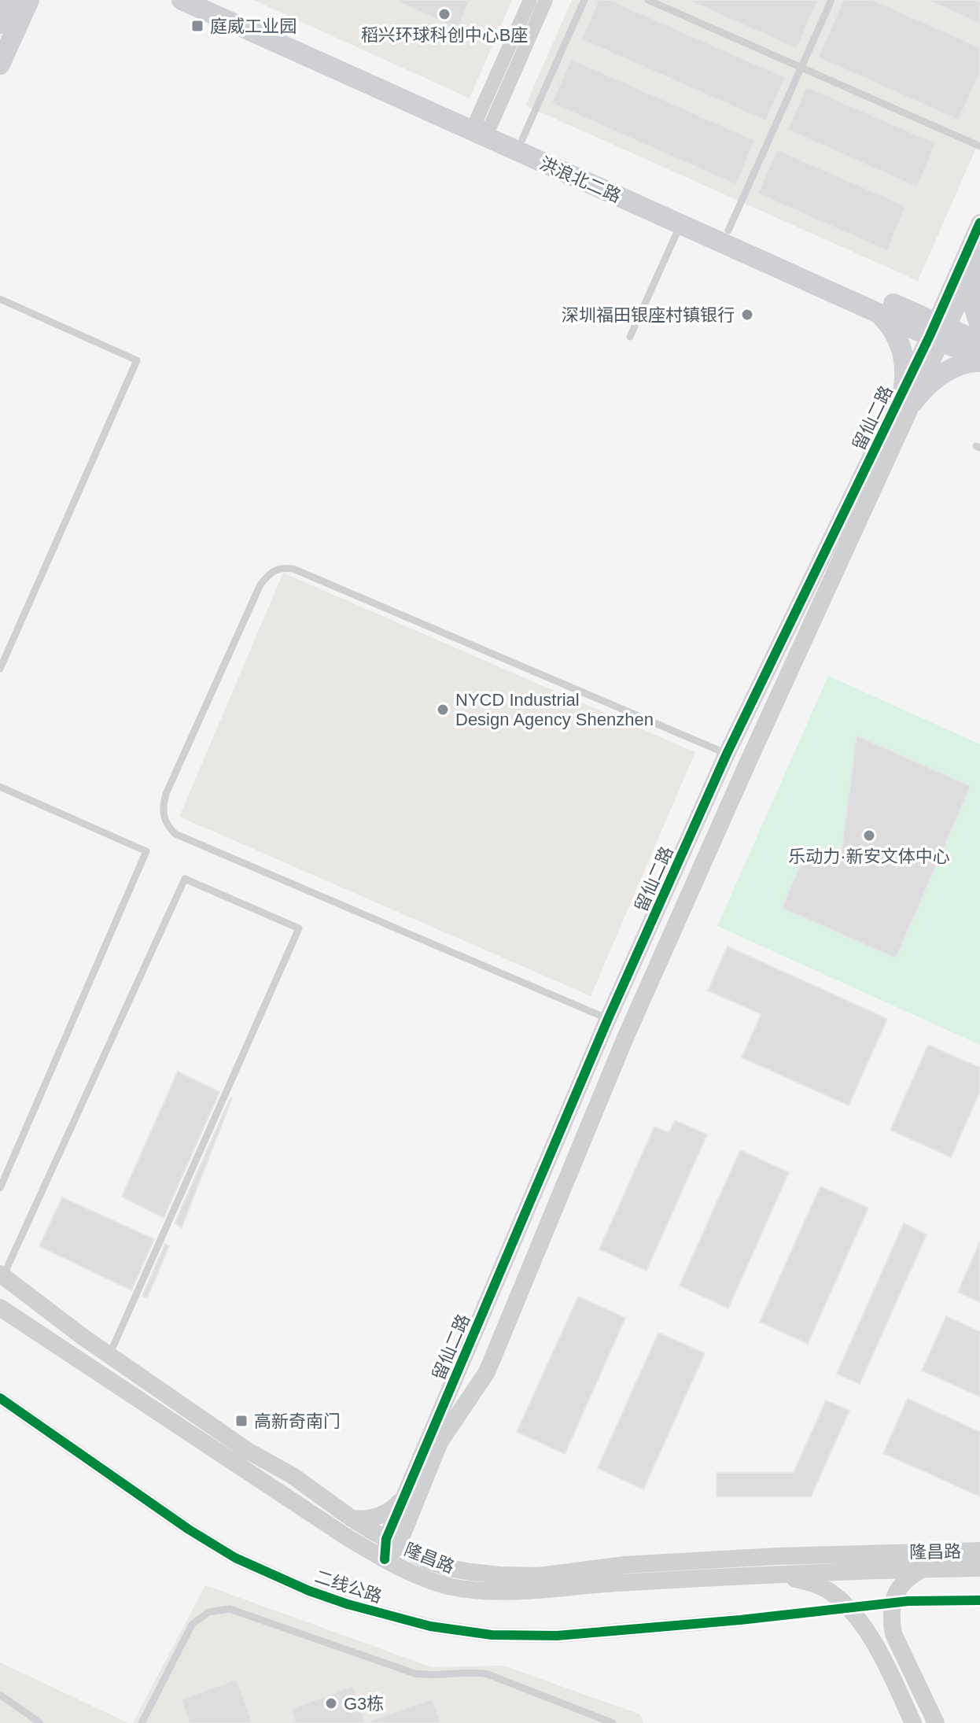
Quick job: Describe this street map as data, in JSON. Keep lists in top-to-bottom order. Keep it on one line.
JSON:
{"streets":{"main road":["洪浪北二路"],"street":["留仙二路","隆昌路","二线公路"]},"crossings":[["洪浪北二路","留仙二路"],["留仙二路","隆昌路"]],"places":{"other":["稻兴环球科创中心B座","深圳福田银座村镇银行","NYCD Industrial Design Agency Shenzhen","乐动力·新安文体中心","G3栋"],"transit":["庭威工业园","高新奇南门"]}}
